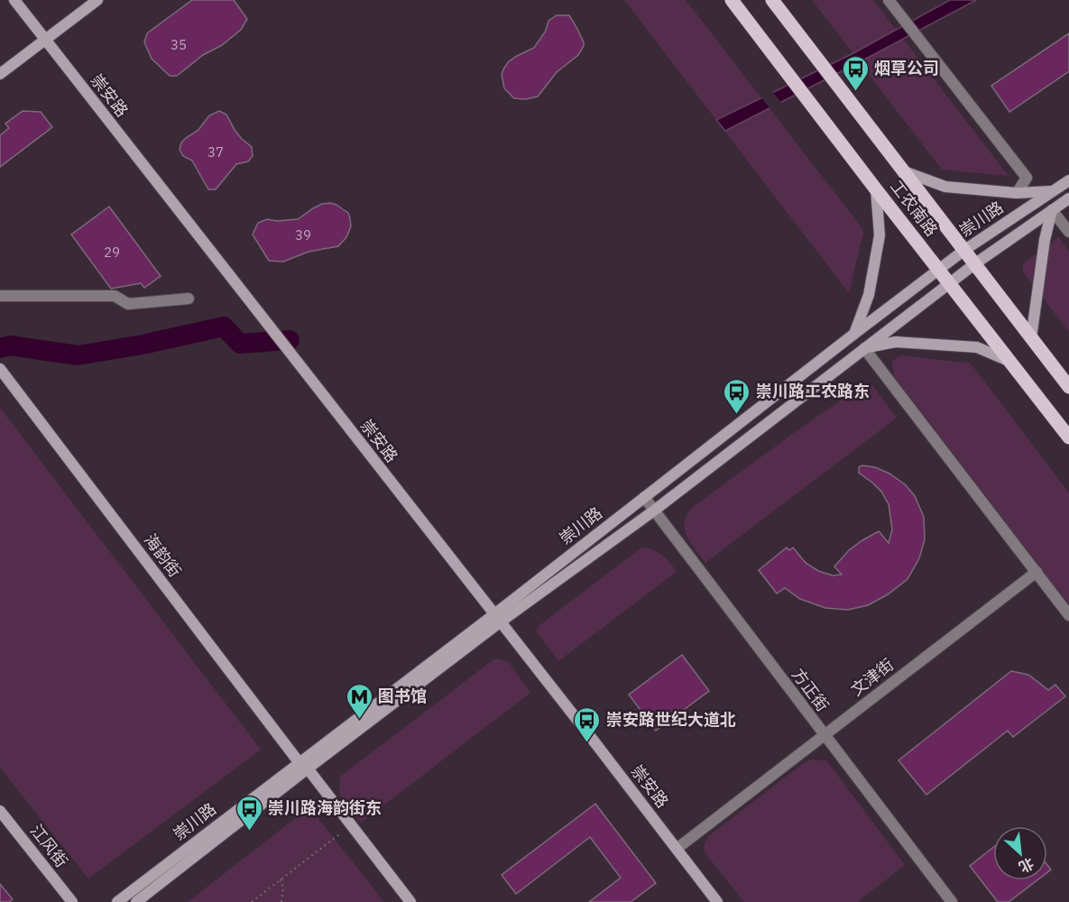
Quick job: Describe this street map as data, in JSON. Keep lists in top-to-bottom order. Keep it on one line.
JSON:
{"streets":{"main road":["崇安路","工农南路","崇川路","海韵街","江风街"],"street":["文津街","方正街"]},"crossings":[["崇安路","崇川路"],["崇安路","文津街"],["工农南路","崇川路"],["崇川路","海韵街"],["崇川路","方正街"],["文津街","方正街"]],"places":{"bus stop":["烟草公司","崇川路工农路东","崇安路世纪大道北","崇川路海韵街东"],"metro station":["图书馆"]},"house_numbers":["35","37","39","29"],"north":"bottom right"}
